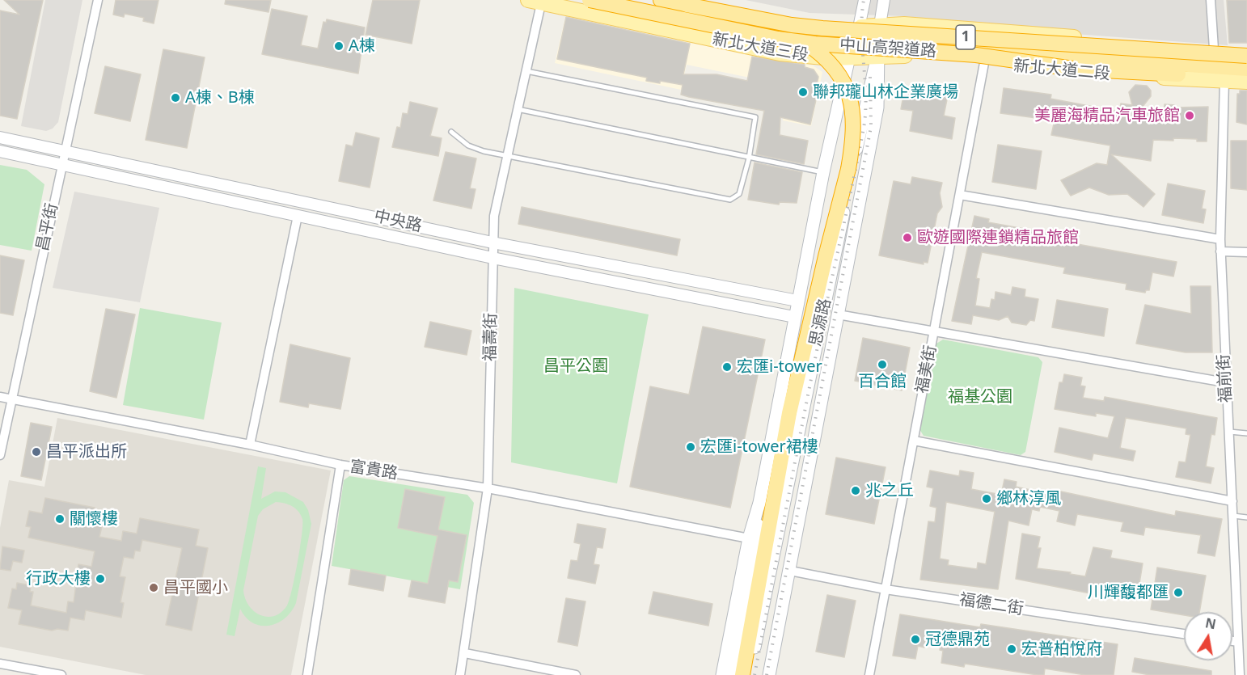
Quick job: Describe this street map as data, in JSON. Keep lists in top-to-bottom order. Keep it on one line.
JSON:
{"streets":{"highway":["1","中山高架道路"],"main road":["新北大道三段","新北大道二段","思源路"],"street":["中央路","昌平街","福壽街","福美街","福前街","富貴路","福德二街"]},"crossings":[["新北大道三段","中山高架道路"],["新北大道三段","新北大道二段"],["新北大道三段","思源路"],["新北大道三段","福壽街"],["新北大道二段","思源路"],["新北大道二段","福美街"],["新北大道二段","福前街"],["中央路","昌平街"],["中央路","思源路"],["中央路","福壽街"],["昌平街","富貴路"],["思源路","富貴路"],["思源路","福德二街"],["福壽街","富貴路"],["福美街","福德二街"]],"parks":["昌平公園","福基公園"],"places":["A棟","聯邦瓏山林企業廣場","A棟、B棟","美麗海精品汽車旅館","歐遊國際連鎖精品旅館","百合館","宏匯i-tower","宏匯i-tower裙樓","昌平派出所","兆之丘","鄉林淳風","關懷樓","行政大樓","昌平國小","川輝馥都匯","冠德鼎苑","宏普柏悅府"],"north":"top"}
